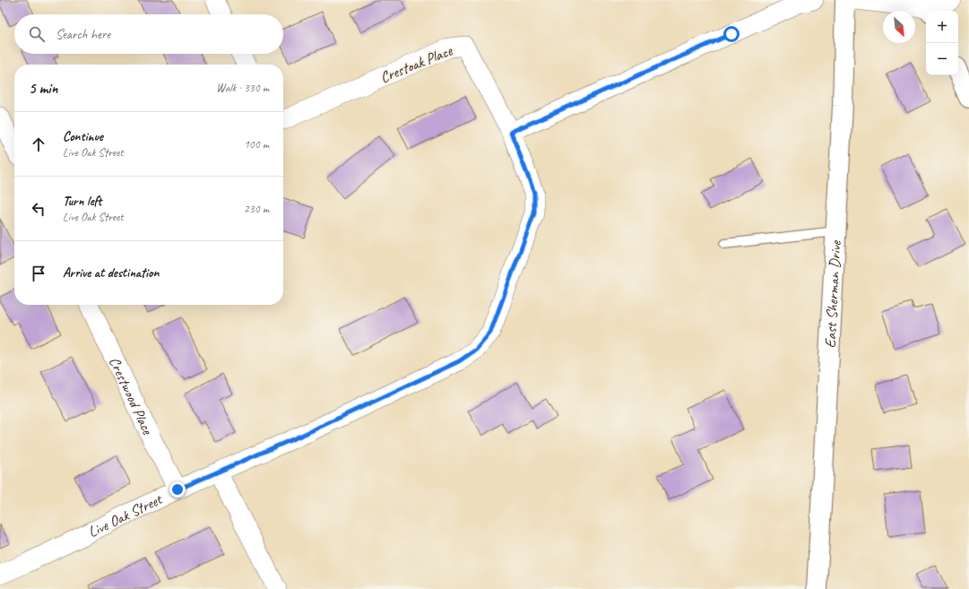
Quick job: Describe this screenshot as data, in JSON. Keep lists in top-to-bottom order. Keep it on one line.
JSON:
{"streets":{"main road":["East Sherman Drive"],"street":["Crestoak Place","Crestwood Place","Live Oak Street"]},"crossings":[["Crestoak Place","Live Oak Street"],["Crestwood Place","Live Oak Street"]],"north":"bottom right","page":{"map_buttons":["+","−"],"search":"Search here","heading":["5 min","Walk · 330 m"],"list":[["Continue","Live Oak Street","100 m"],["Turn left","Live Oak Street","230 m"],"Arrive at destination"]}}
